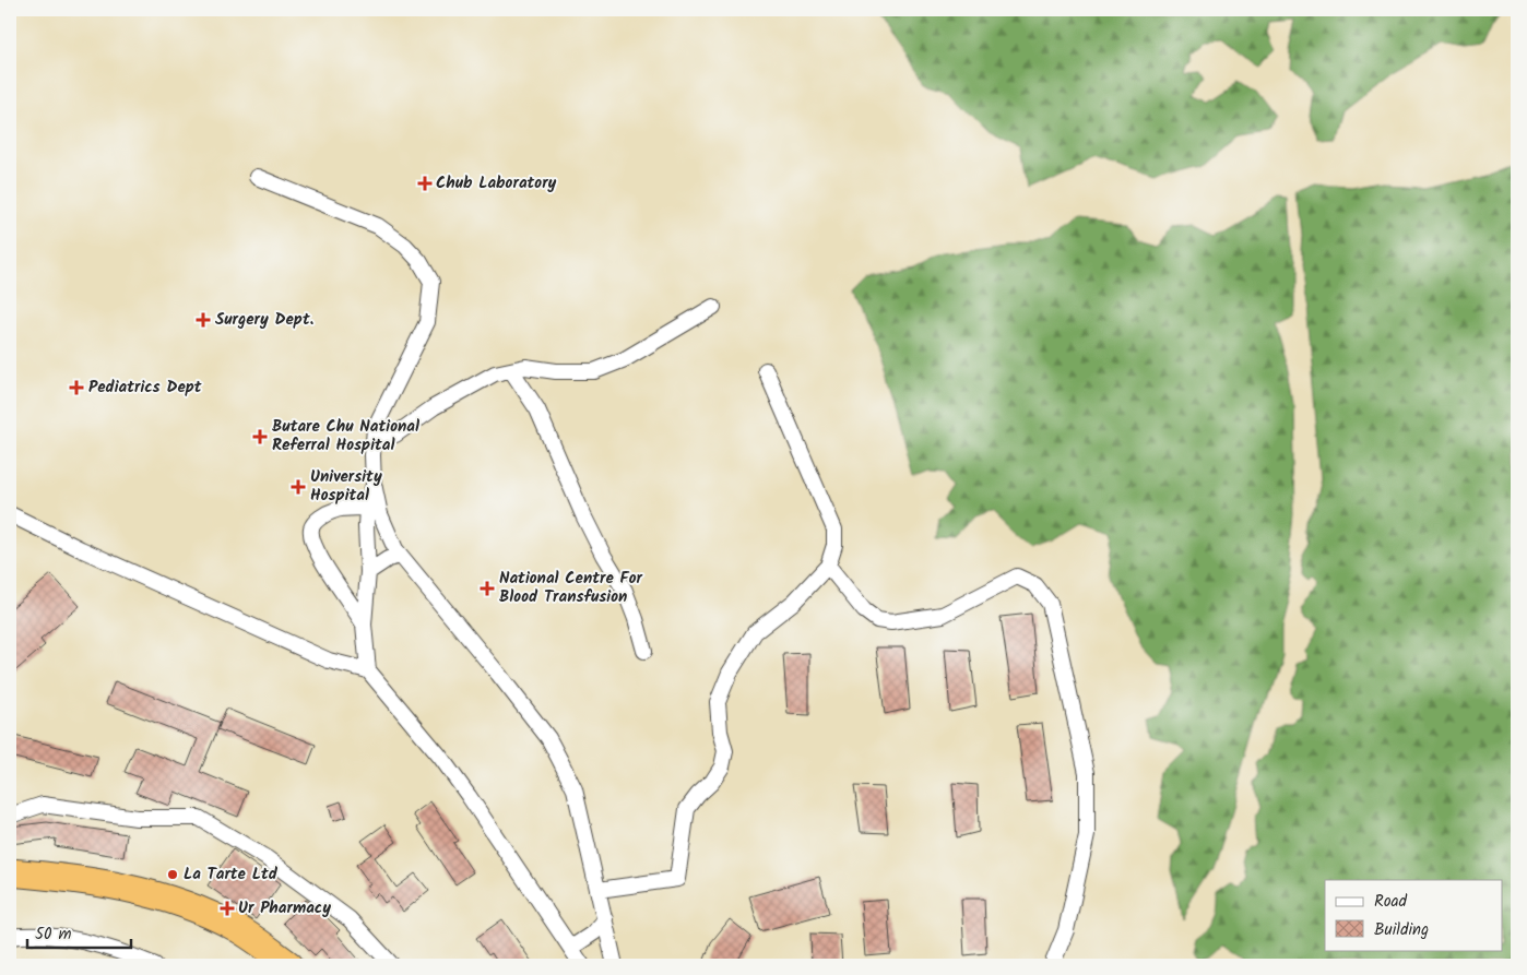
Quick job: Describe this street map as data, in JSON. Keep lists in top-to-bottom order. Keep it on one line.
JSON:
{"places":{"health":["Chub Laboratory","Surgery Dept.","Pediatrics Dept","Butare Chu National Referral Hospital","University Hospital","National Centre For Blood Transfusion","Ur Pharmacy"],"other":["La Tarte Ltd"]},"legend":["Road","Building"],"scale_bar":"50 m"}
